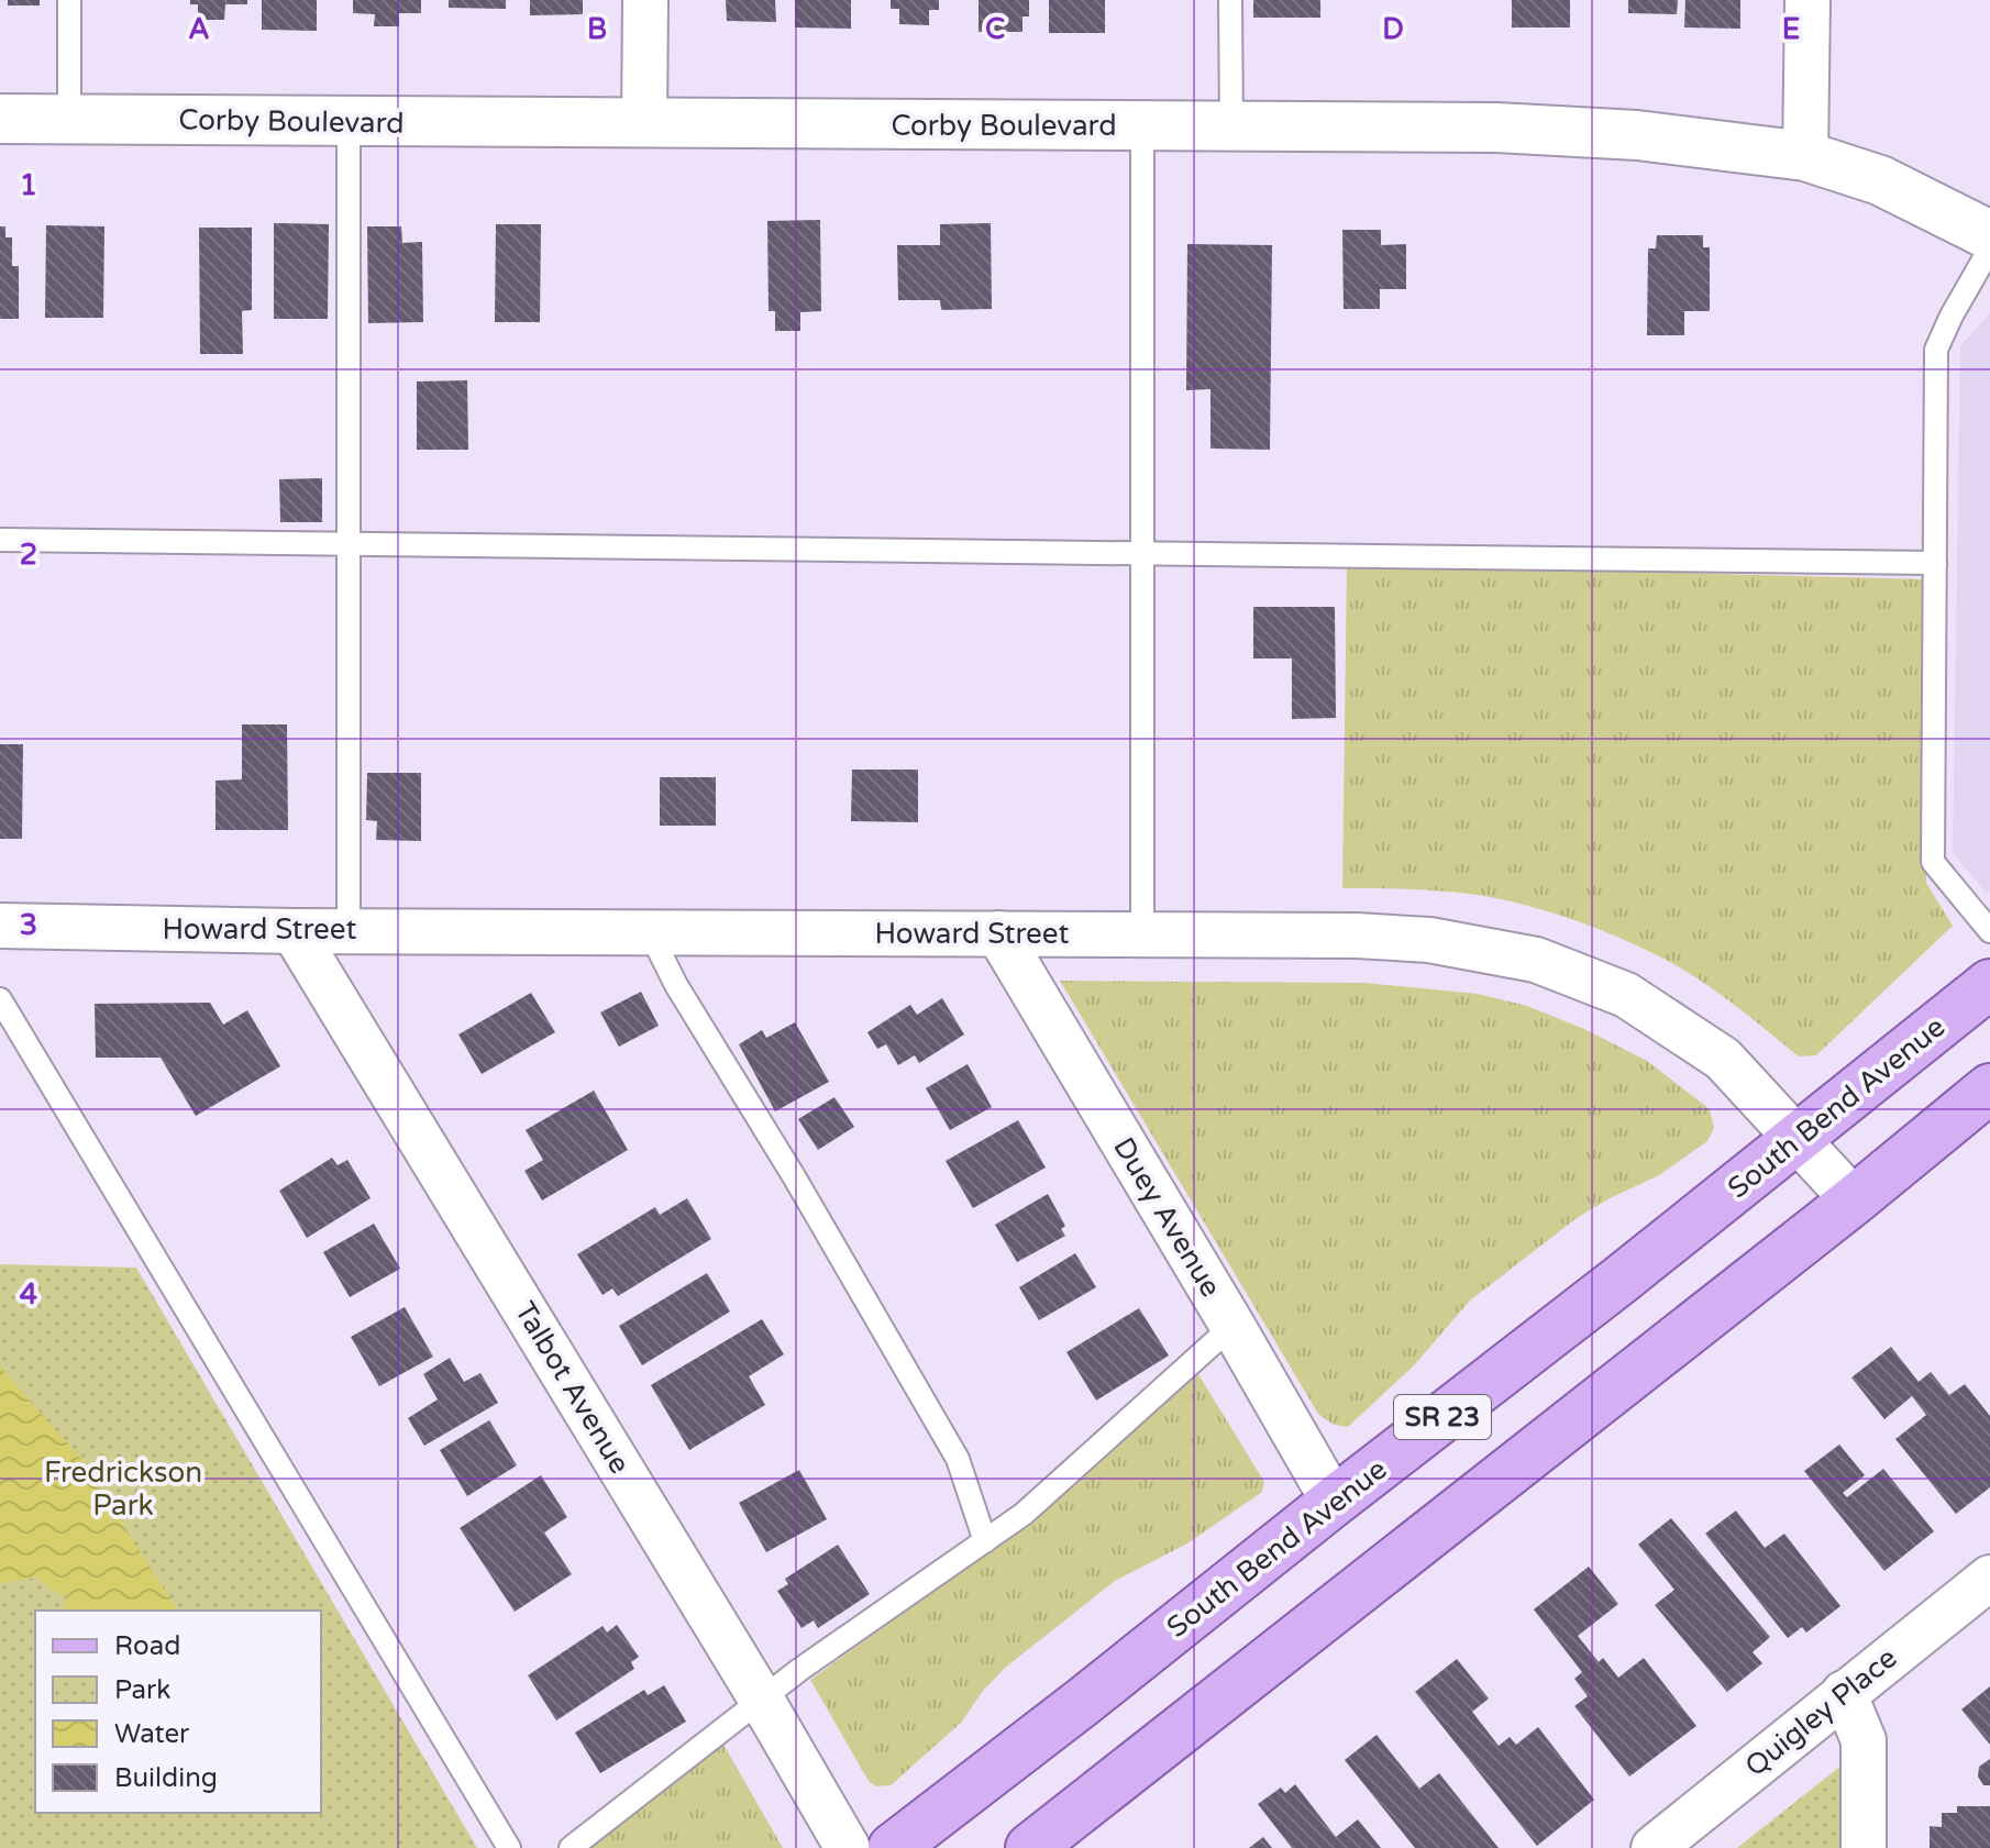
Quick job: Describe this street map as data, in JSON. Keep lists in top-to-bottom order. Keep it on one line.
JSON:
{"streets":{"main road":["South Bend Avenue","SR 23"],"street":["Corby Boulevard","Howard Street","Duey Avenue","Talbot Avenue","Quigley Place"]},"crossings":[["Howard Street","South Bend Avenue"],["Howard Street","Duey Avenue"],["Howard Street","Talbot Avenue"],["Howard Street","SR 23"],["South Bend Avenue","Duey Avenue"]],"parks":["Fredrickson Park"],"legend":["Road","Park","Water","Building"],"grid":{"columns":["A","B","C","D","E"],"rows":["1","2","3","4"]}}
